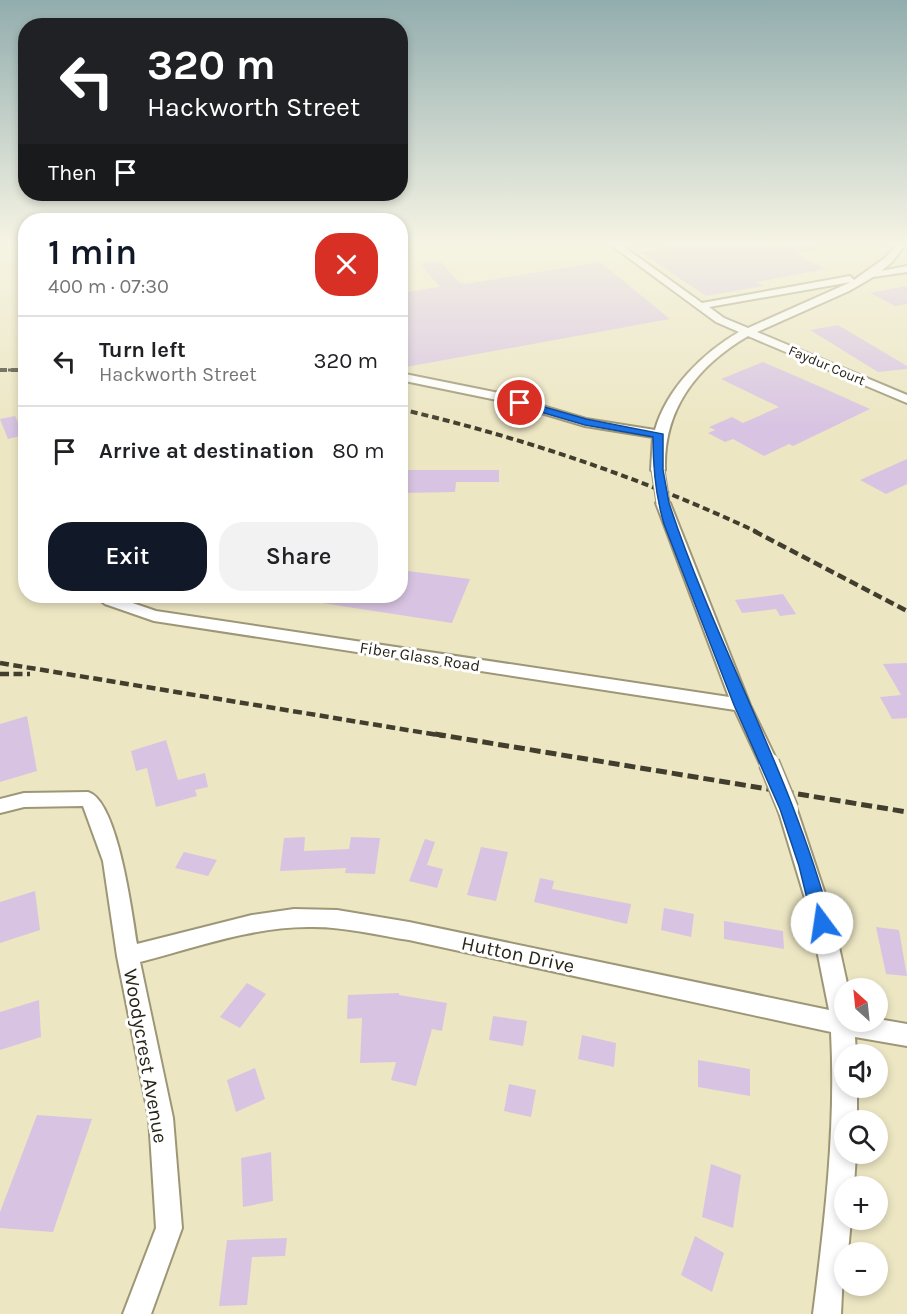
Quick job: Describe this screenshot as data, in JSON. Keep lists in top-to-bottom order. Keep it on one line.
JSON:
{"streets":{"street":["Faydur Court","Fiber Glass Road","Hutton Drive","Woodycrest Avenue"]},"crossings":[["Hutton Drive","Woodycrest Avenue"]],"north":"top left","page":{"turn":["320 m","Hackworth Street"],"then":"Then","heading":["1 min","400 m · 07:30"],"list":[{"name":"Turn left","note":"Hackworth Street","value":"320 m"},{"name":"Arrive at destination","value":"80 m"}],"buttons":["Exit","Share"],"map_buttons":["+","−"]}}
